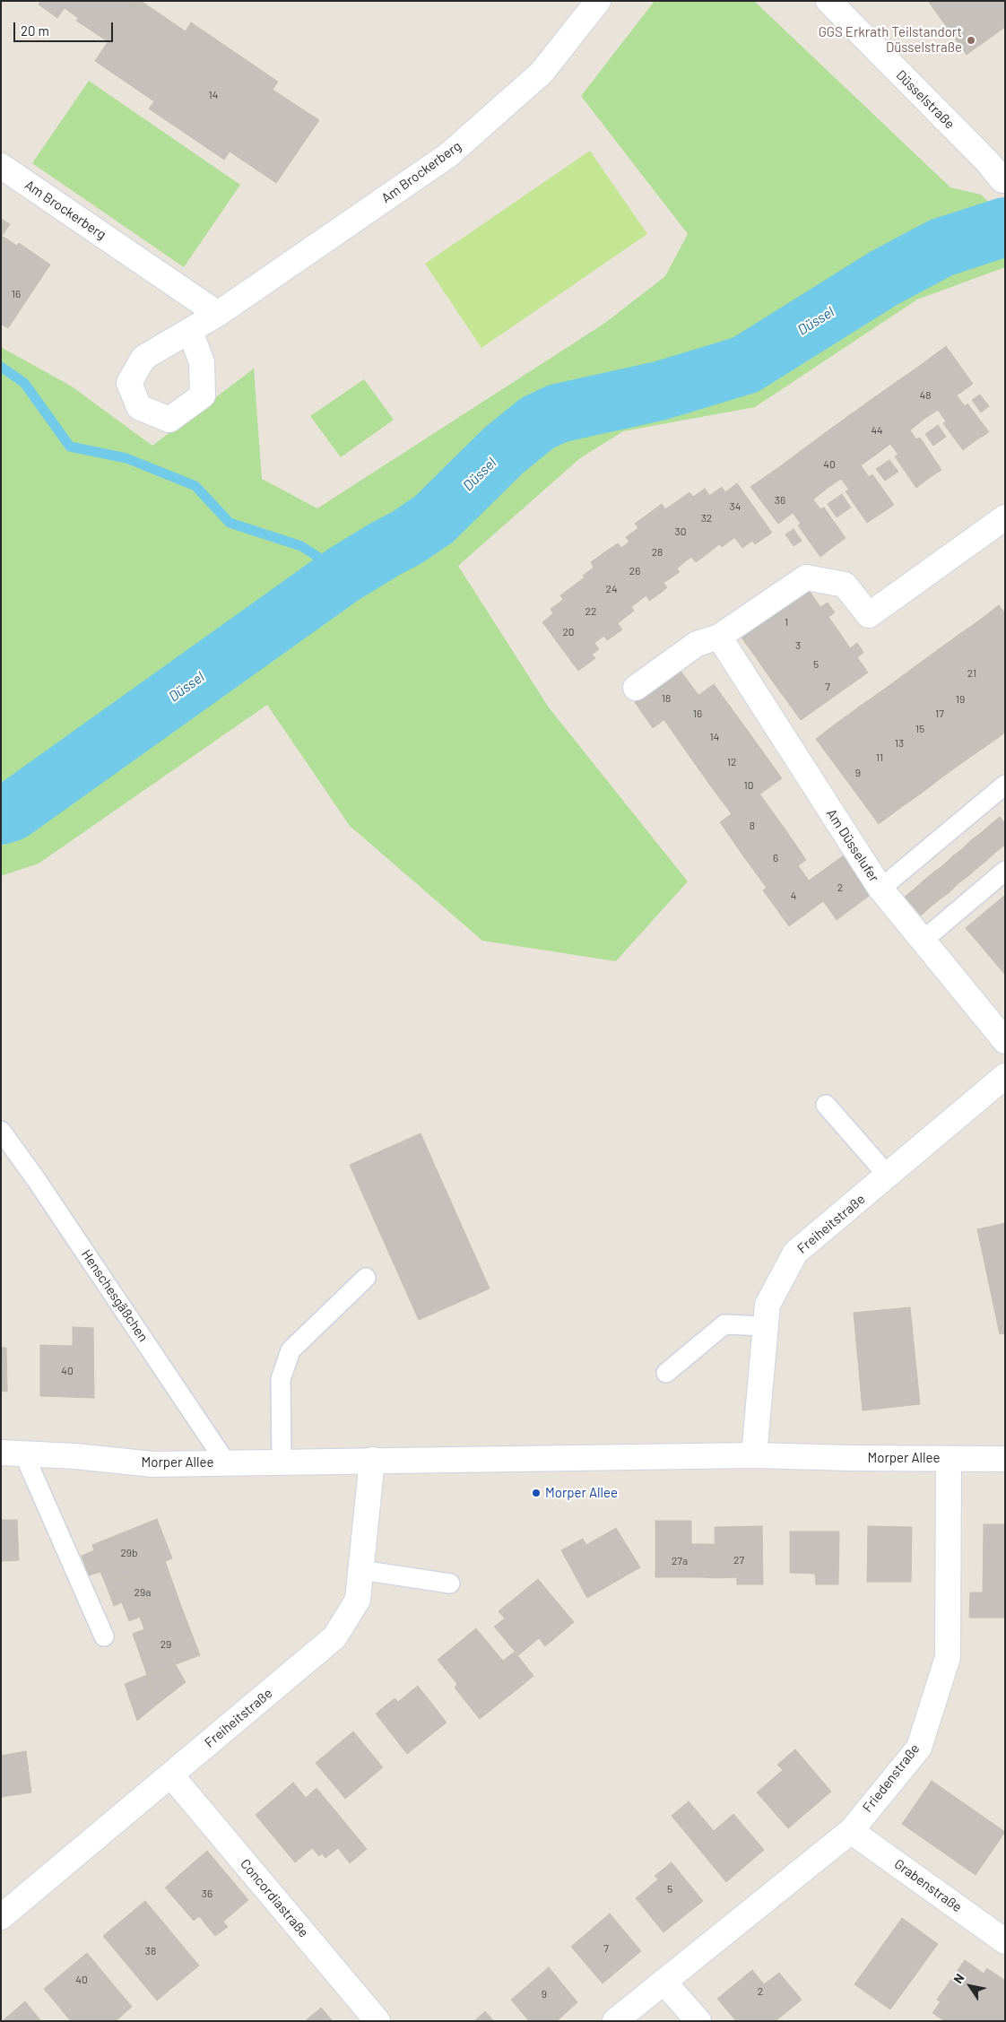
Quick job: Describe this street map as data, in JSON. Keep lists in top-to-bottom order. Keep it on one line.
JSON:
{"streets":{"street":["Düsselstraße","Am Brockerberg","Am Düsselufer","Freiheitstraße","Morper Allee","Friedenstraße","Grabenstraße","Concordiastraße"],"lane":["Henschesgäßchen"]},"crossings":[["Freiheitstraße","Morper Allee"],["Freiheitstraße","Concordiastraße"],["Henschesgäßchen","Morper Allee"],["Morper Allee","Friedenstraße"],["Friedenstraße","Grabenstraße"]],"water":["Düssel"],"places":["GGS Erkrath Teilstandort Düsselstraße","Morper Allee"],"house_numbers":["14","16","48","44","40","36","34","32","30","28","26","24","22","1","20","3","5","21","7","18","19","16","17","15","14","13","11","12","9","10","8","6","2","4","40","29b","27","27a","29a","29","5","36","7","38","40","2","9"],"scale_bar":"20 m","north":"top left"}
